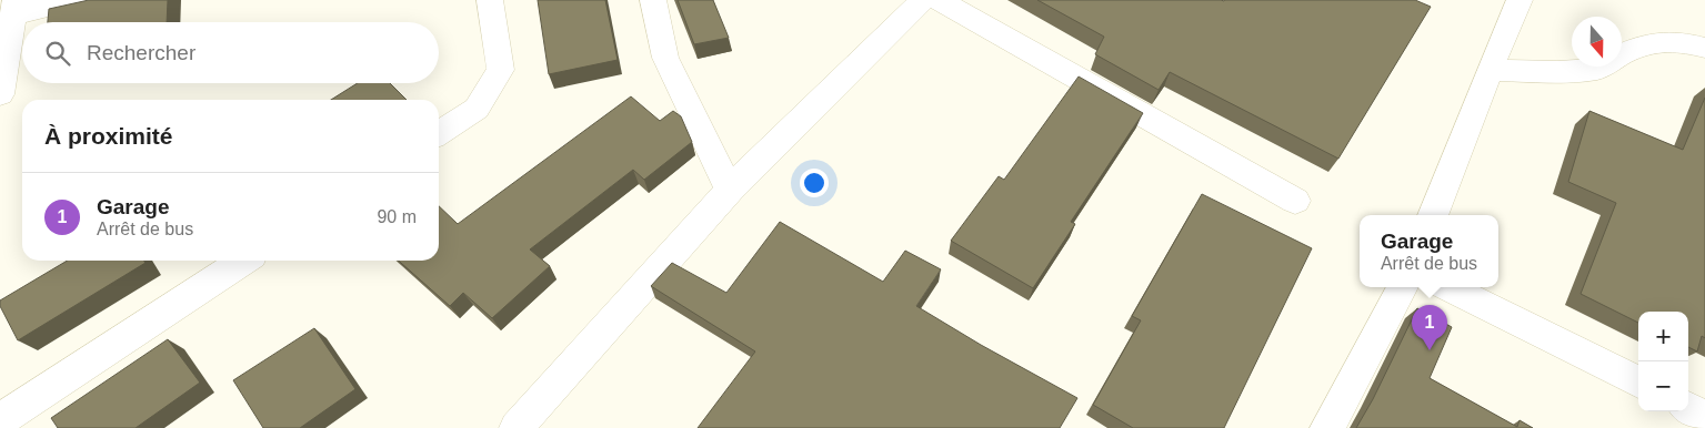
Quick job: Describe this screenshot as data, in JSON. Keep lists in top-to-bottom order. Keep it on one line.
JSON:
{"north":"bottom","page":{"search":"Rechercher","heading":"À proximité","list":[{"mark":"1","name":"Garage","note":"Arrêt de bus","value":"90 m"}],"popup":["Garage","Arrêt de bus"],"pins":"1","map_buttons":["+","−"]}}
